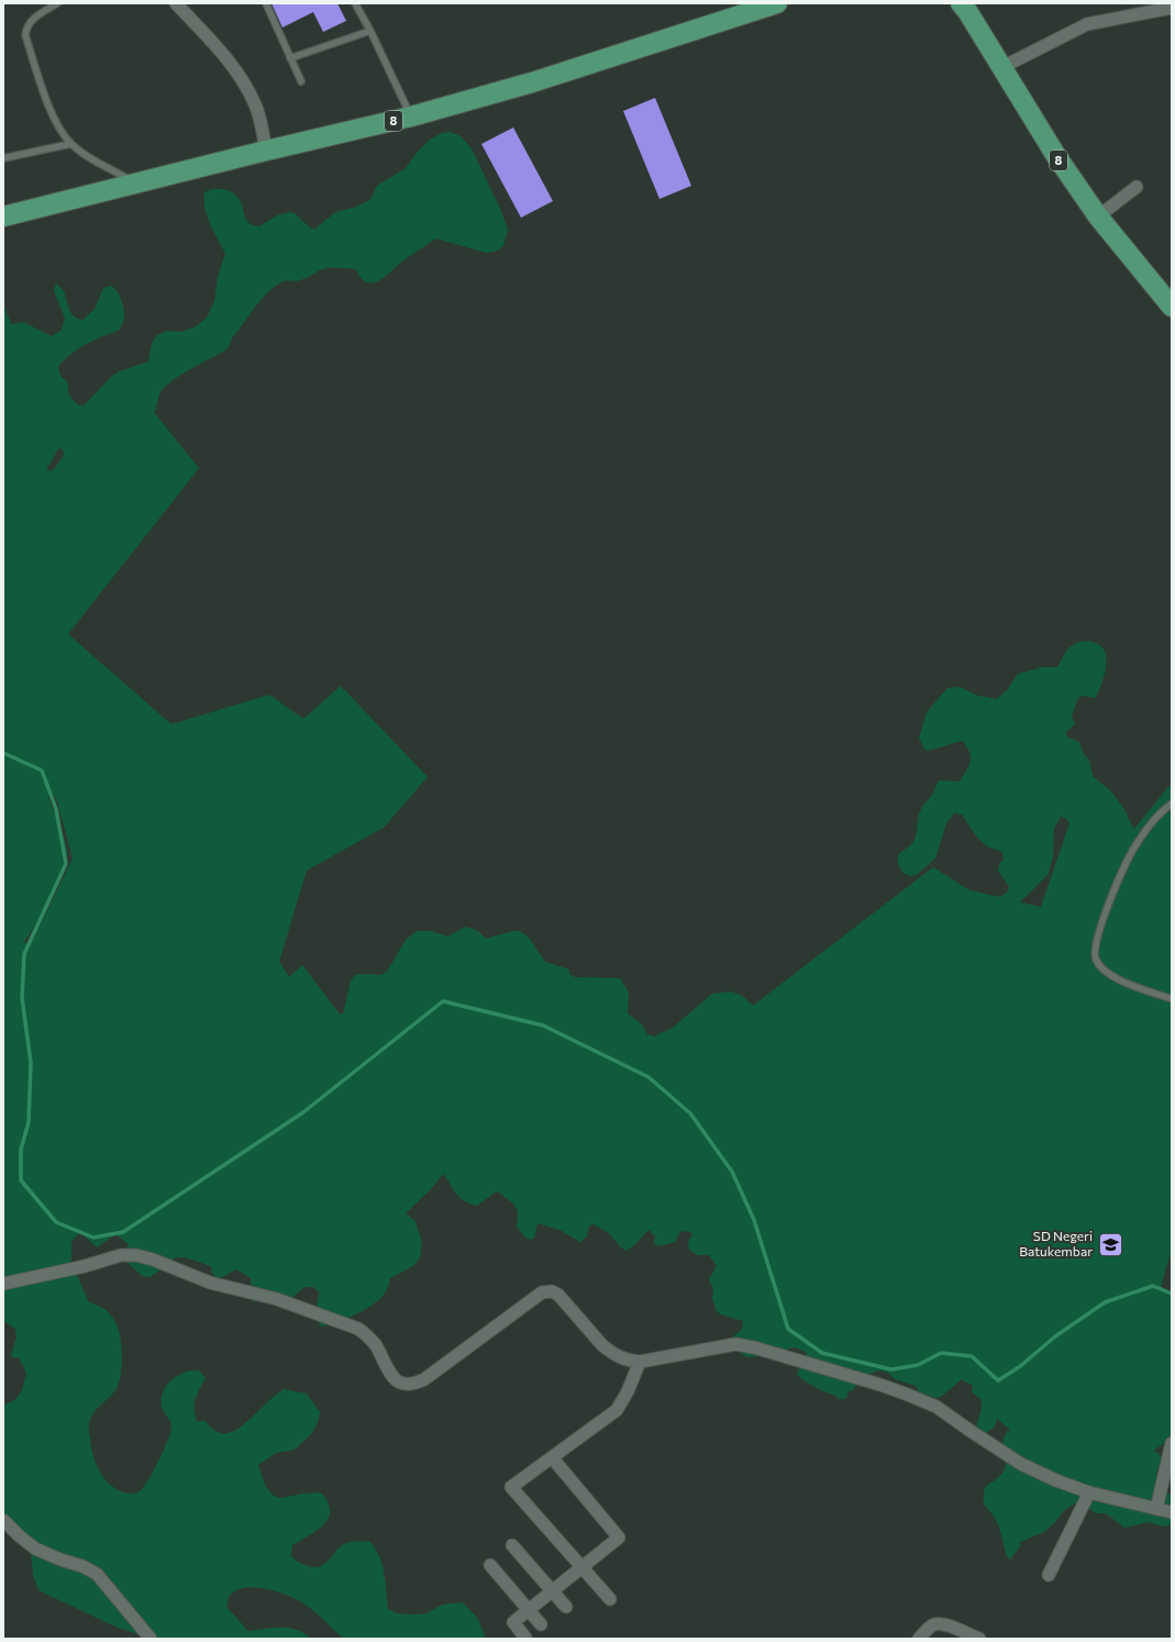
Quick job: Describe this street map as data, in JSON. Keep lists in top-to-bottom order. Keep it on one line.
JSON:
{"streets":{"highway":["8"]},"places":{"school or university":["SD Negeri Batukembar"]}}
